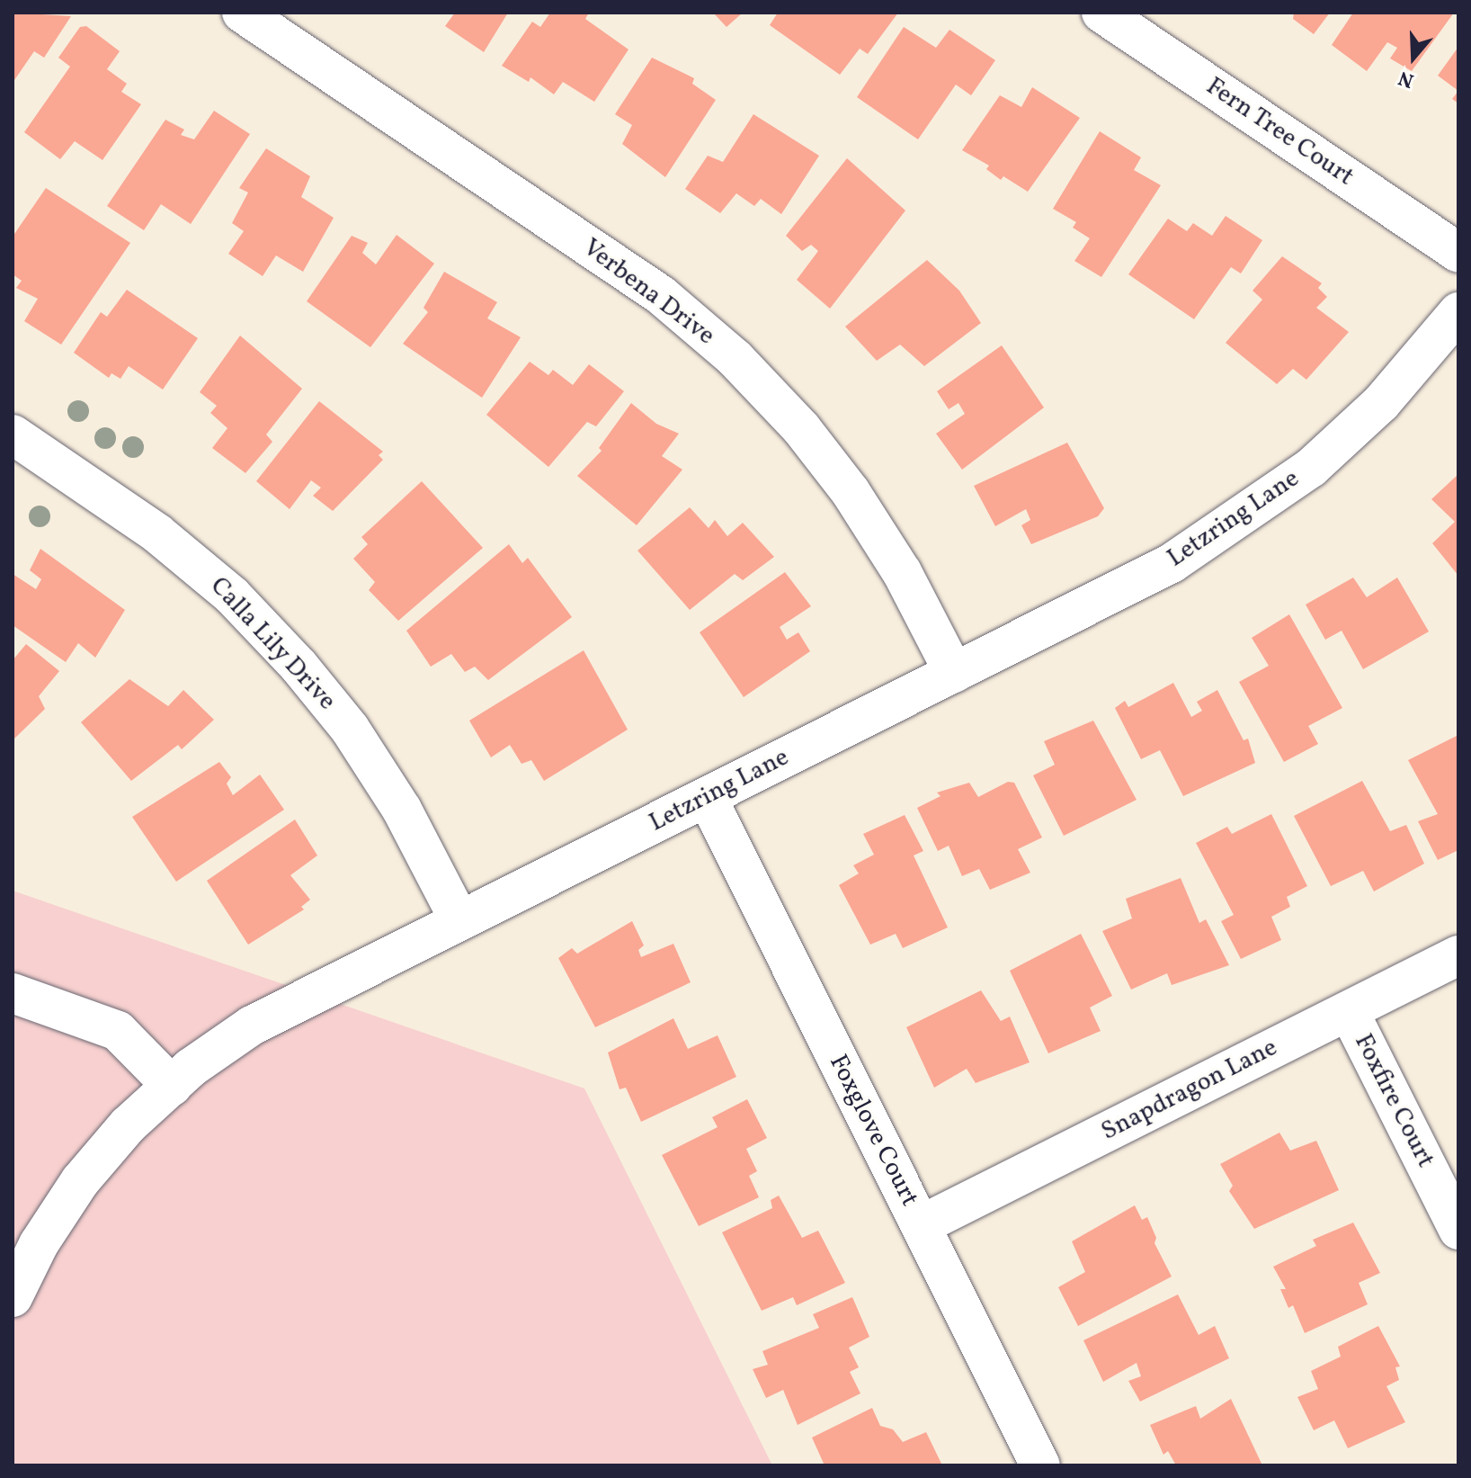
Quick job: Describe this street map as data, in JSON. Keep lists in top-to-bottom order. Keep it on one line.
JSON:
{"streets":{"street":["Fern Tree Court","Verbena Drive","Letzring Lane","Calla Lily Drive","Snapdragon Lane","Foxfire Court","Foxglove Court"]},"crossings":[["Verbena Drive","Letzring Lane"],["Letzring Lane","Calla Lily Drive"],["Letzring Lane","Foxglove Court"],["Snapdragon Lane","Foxfire Court"],["Snapdragon Lane","Foxglove Court"]],"north":"bottom"}
